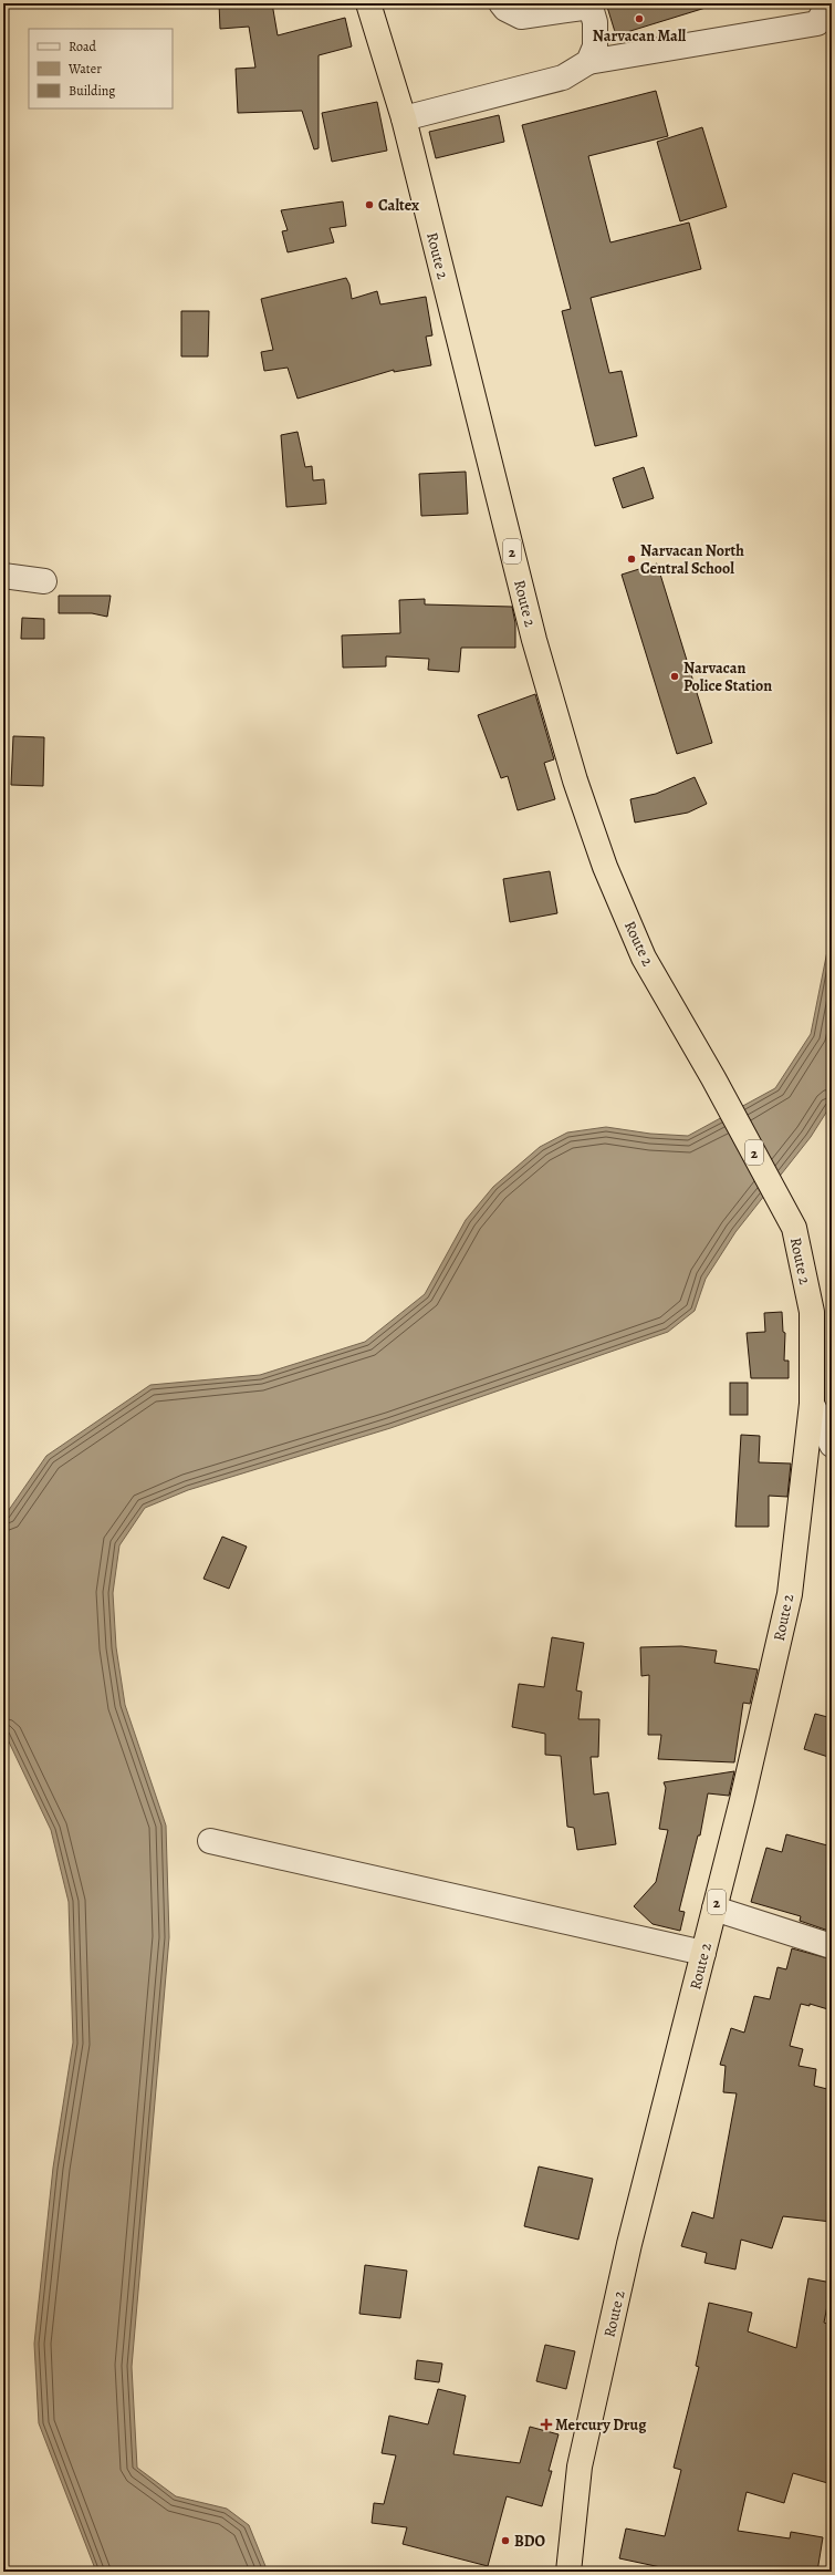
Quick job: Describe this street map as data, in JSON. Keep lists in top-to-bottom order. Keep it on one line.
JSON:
{"streets":{"highway":["Route 2","2"]},"places":{"other":["Narvacan Mall","Caltex","Narvacan North Central School","Narvacan Police Station","BDO"],"health":["Mercury Drug"]},"legend":["Road","Water","Building"]}
